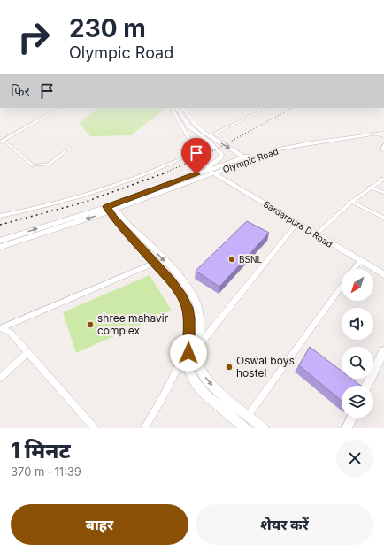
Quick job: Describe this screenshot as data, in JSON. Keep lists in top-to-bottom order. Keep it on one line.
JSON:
{"streets":{"street":["Olympic Road","Sardarpura D Road"]},"crossings":[["Olympic Road","Sardarpura D Road"]],"places":["BSNL","shree mahavir complex","Oswal boys hostel"],"north":"bottom left","page":{"turn":["230 m","Olympic Road"],"then":"फिर","heading":["1 मिनट","370 m · 11:39"],"buttons":["बाहर","शेयर करें"]}}
